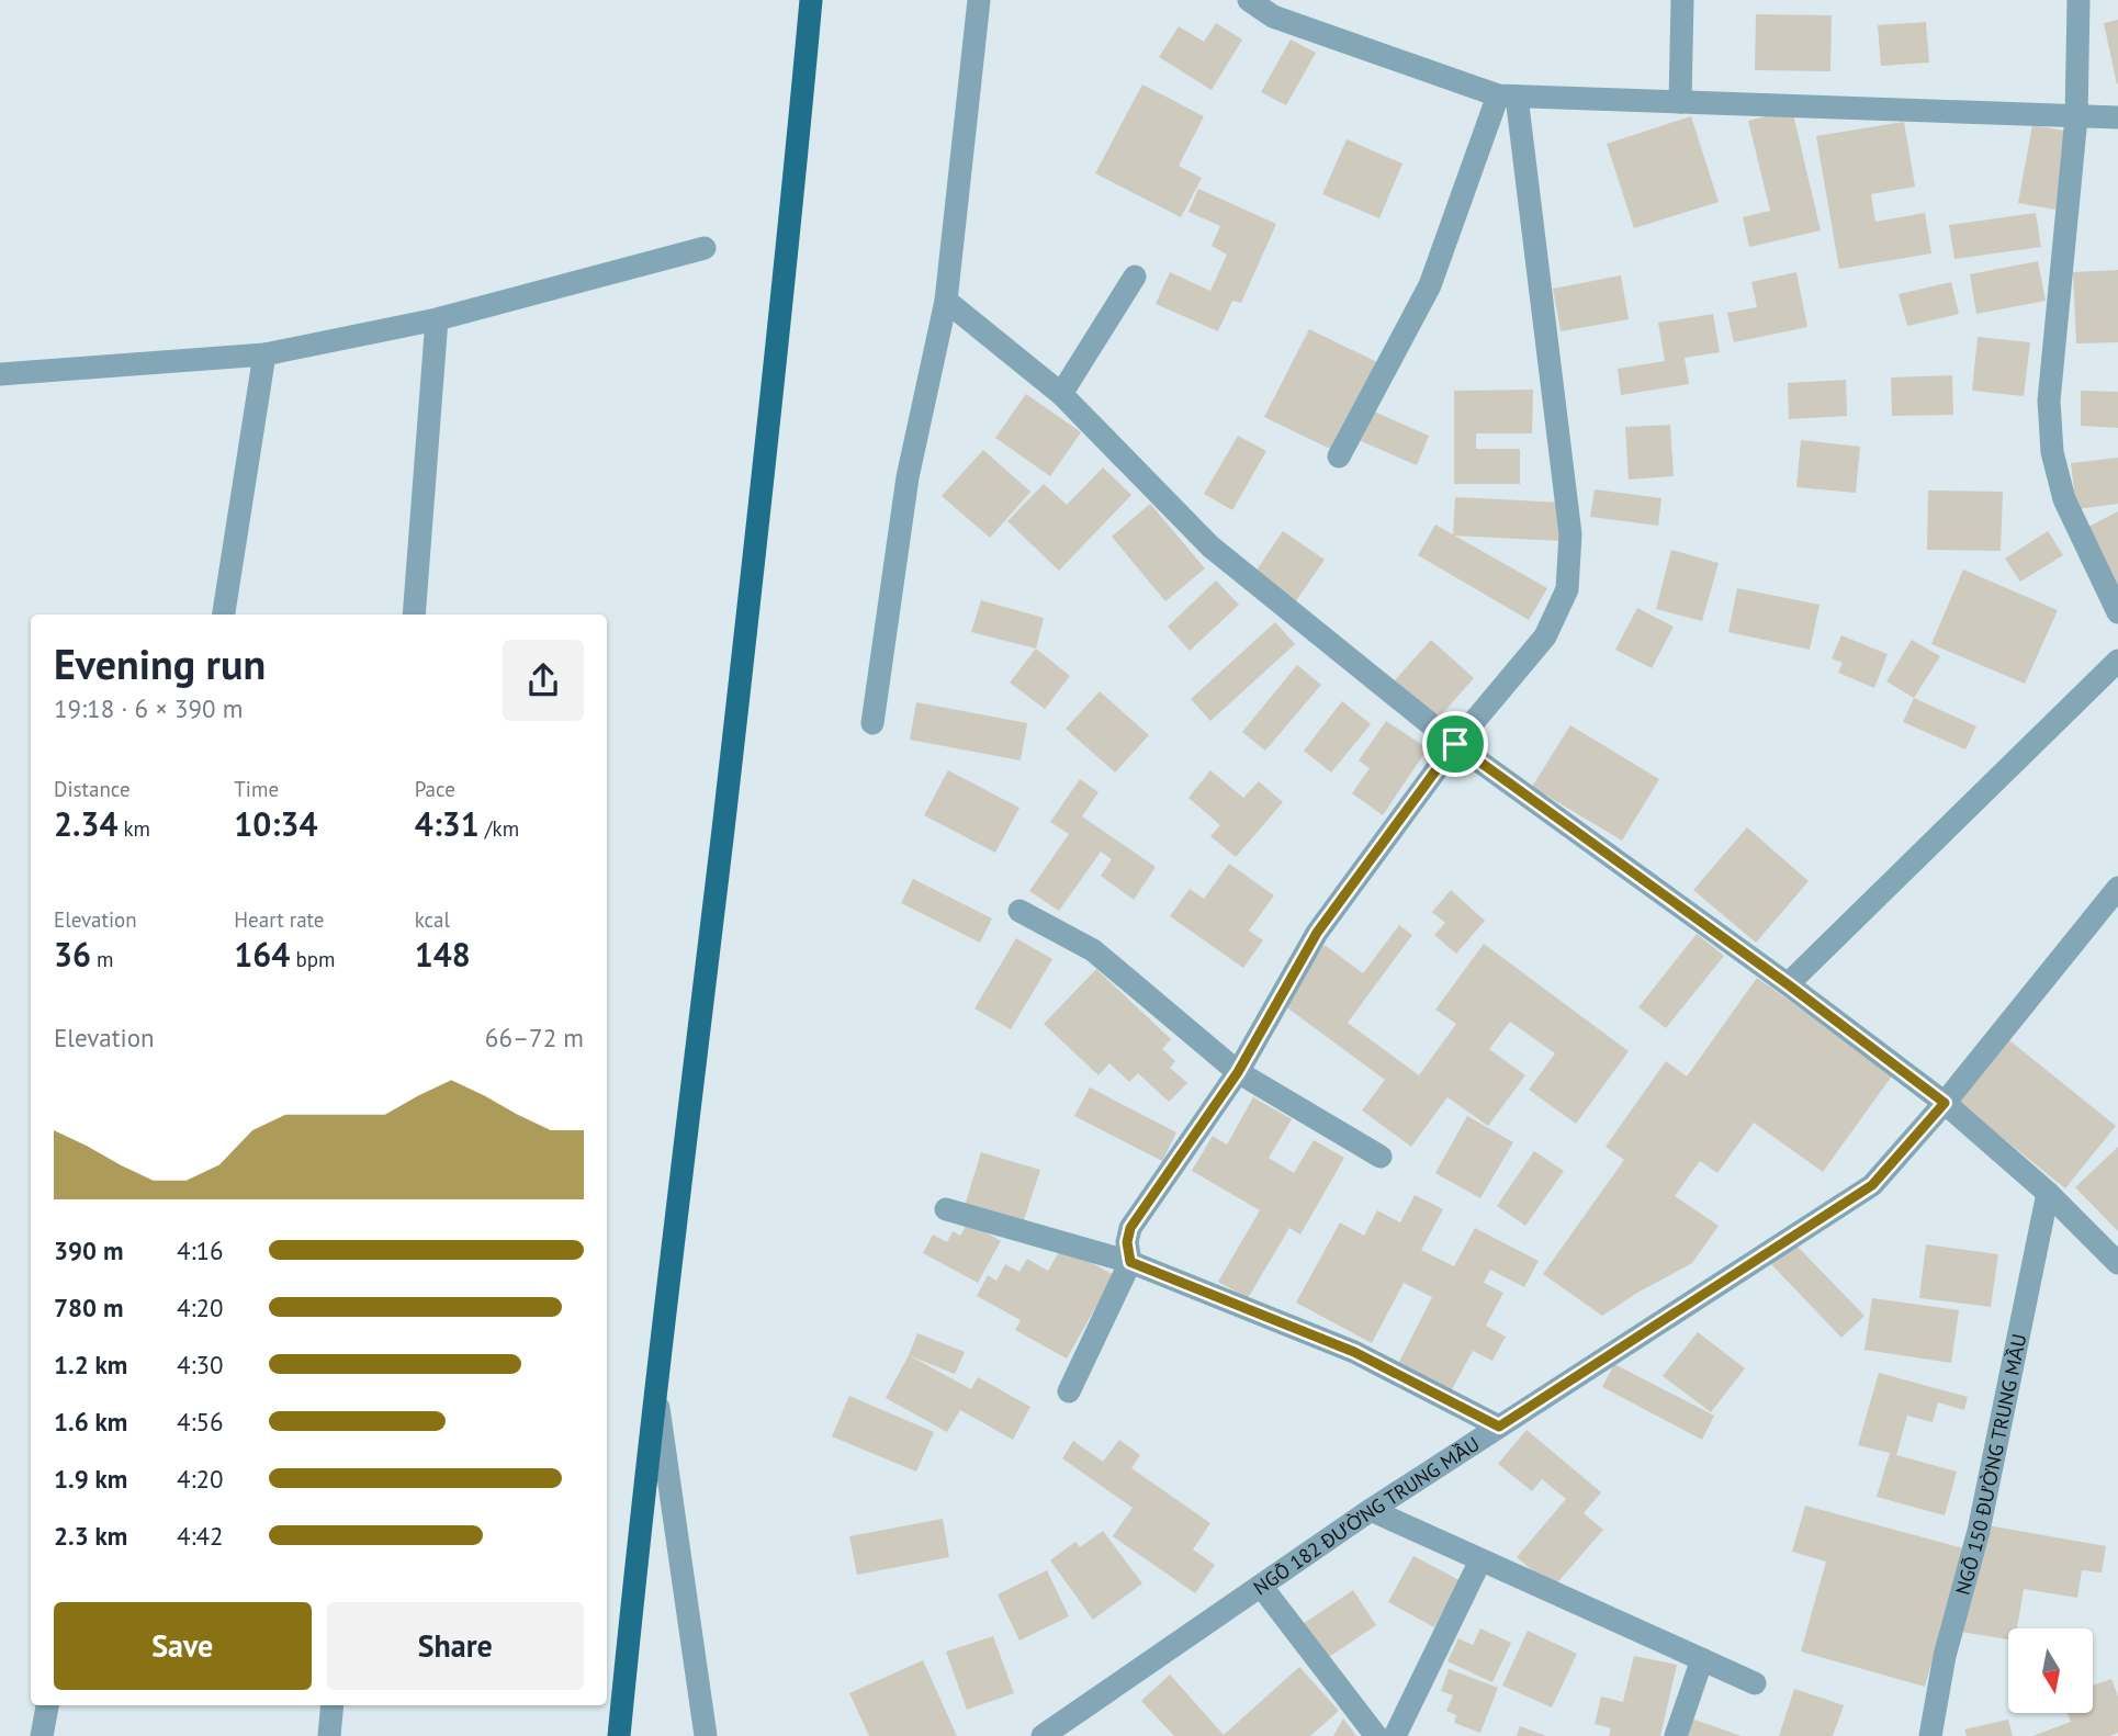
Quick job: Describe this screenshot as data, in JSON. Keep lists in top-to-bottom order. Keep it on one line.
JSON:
{"streets":{"street":["NGÕ 150 ĐƯỜNG TRUNG MẦU","NGÕ 182 ĐƯỜNG TRUNG MẦU"]},"north":"bottom","page":{"heading":["Evening run","19:18 · 6 × 390 m"],"stats":[["Distance","2.34 km"],["Time","10:34"],["Pace","4:31 /km"],["Elevation","36 m"],["Heart rate","164 bpm"],["kcal","148"]],"chart":["Elevation","66–72 m"],"list":[{"name":"390 m","note":"4:16"},{"name":"780 m","note":"4:20"},{"name":"1.2 km","note":"4:30"},{"name":"1.6 km","note":"4:56"},{"name":"1.9 km","note":"4:20"},{"name":"2.3 km","note":"4:42"}],"buttons":["Save","Share"]}}
